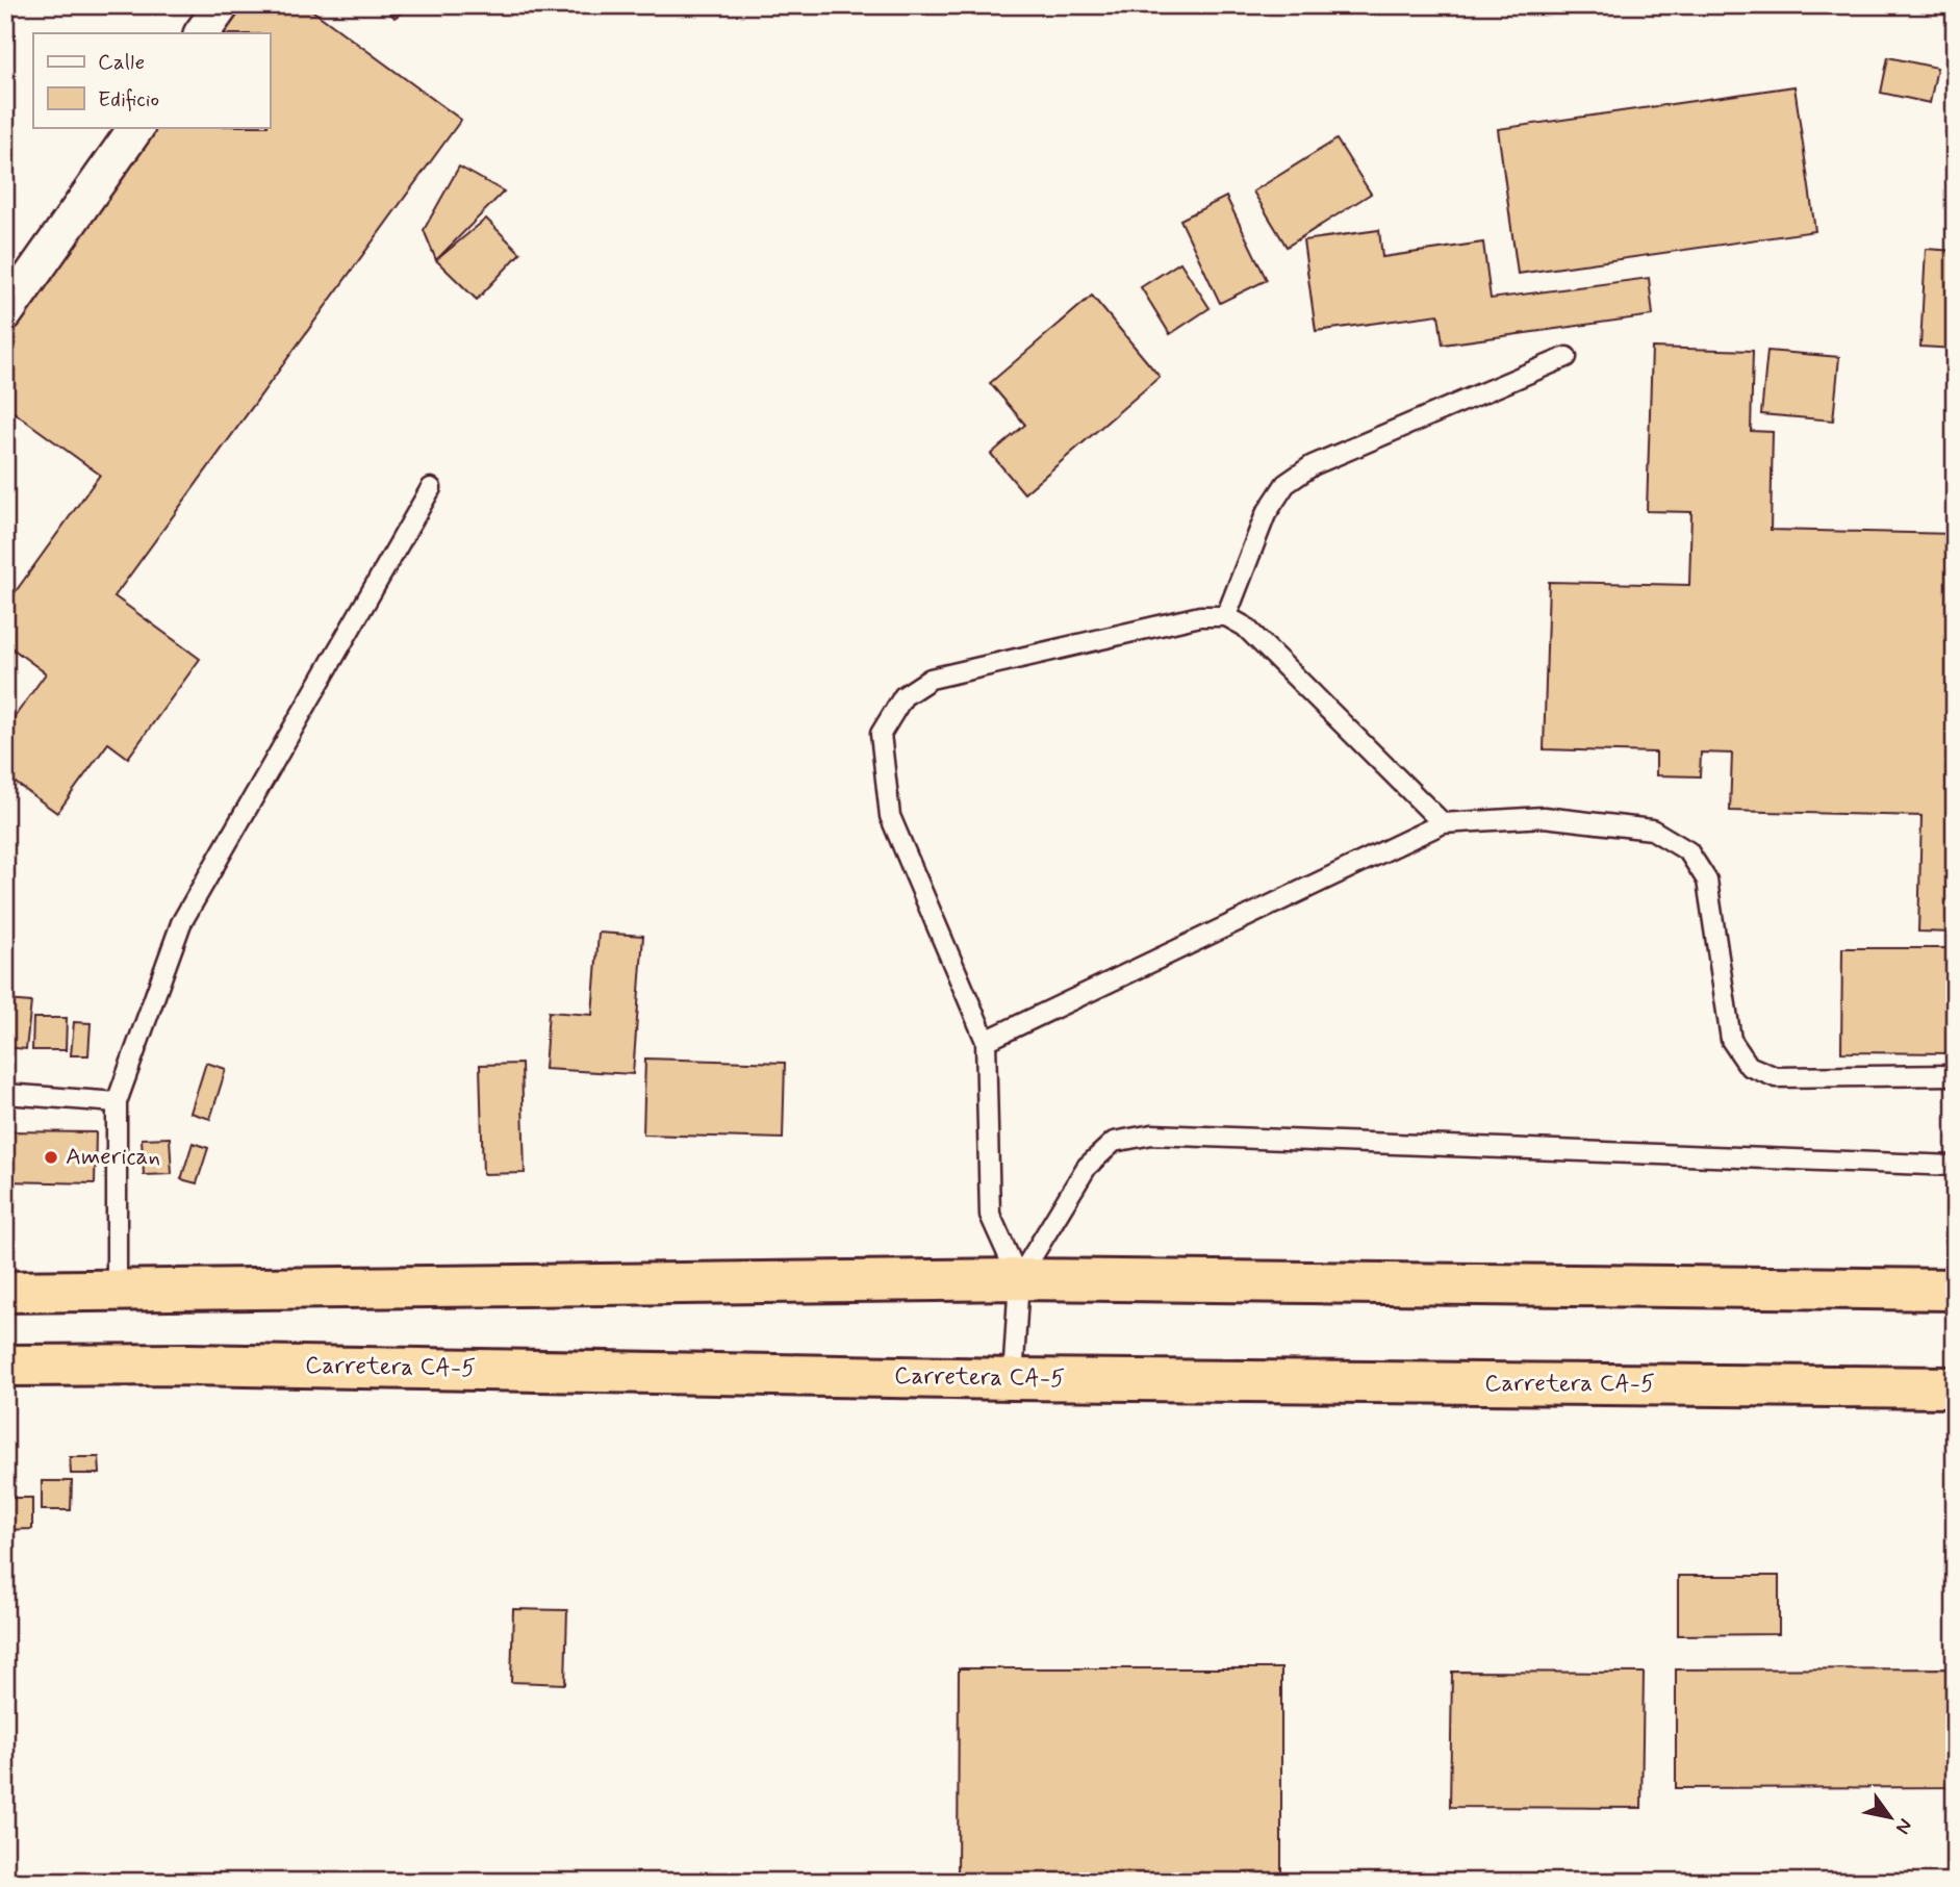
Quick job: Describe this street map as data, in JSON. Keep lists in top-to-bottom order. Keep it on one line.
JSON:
{"streets":{"highway":["Carretera CA-5"]},"places":["American"],"legend":["Calle","Edificio"],"north":"bottom right"}
